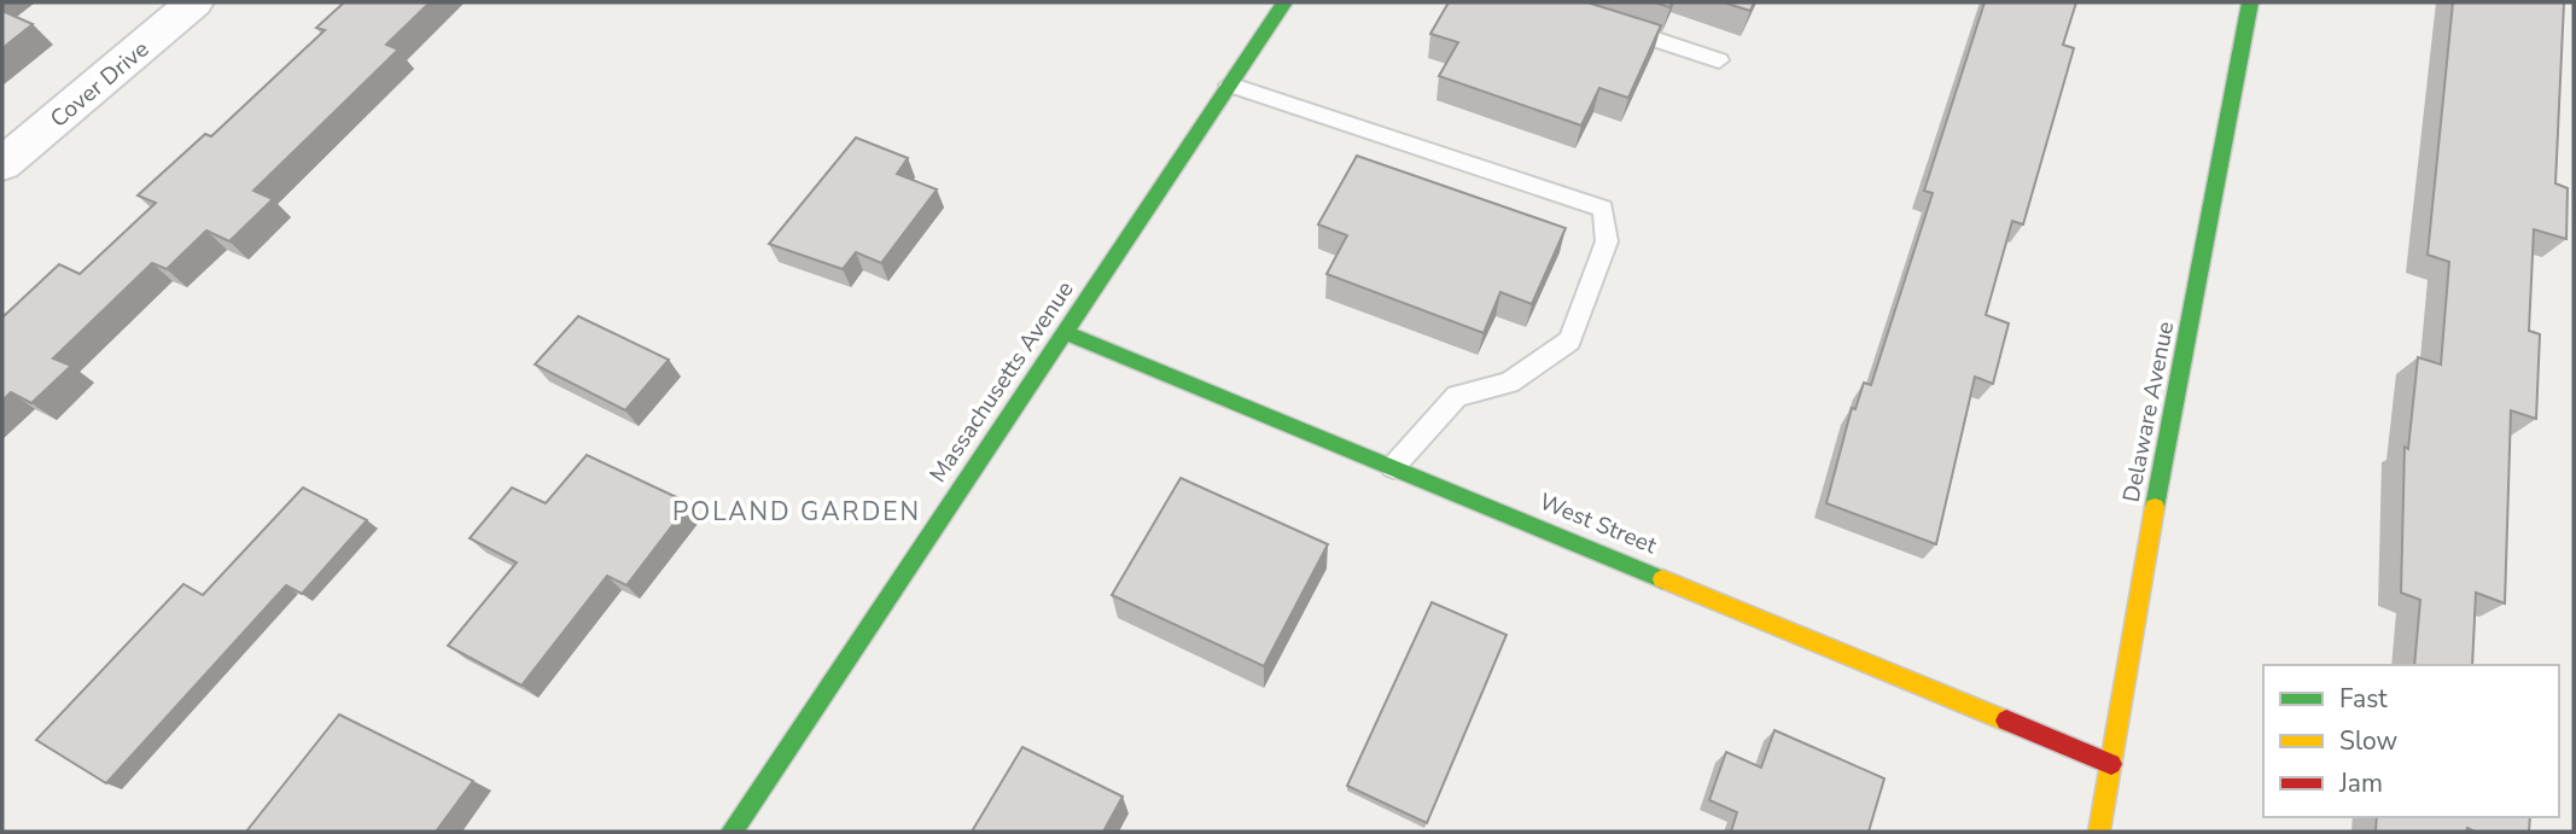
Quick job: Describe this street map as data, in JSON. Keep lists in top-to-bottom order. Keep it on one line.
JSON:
{"streets":{"street":["Cover Drive","Massachusetts Avenue","Delaware Avenue","West Street"]},"crossings":[["Massachusetts Avenue","West Street"],["Delaware Avenue","West Street"]],"districts":["POLAND GARDEN"],"legend":["Fast","Slow","Jam"]}
